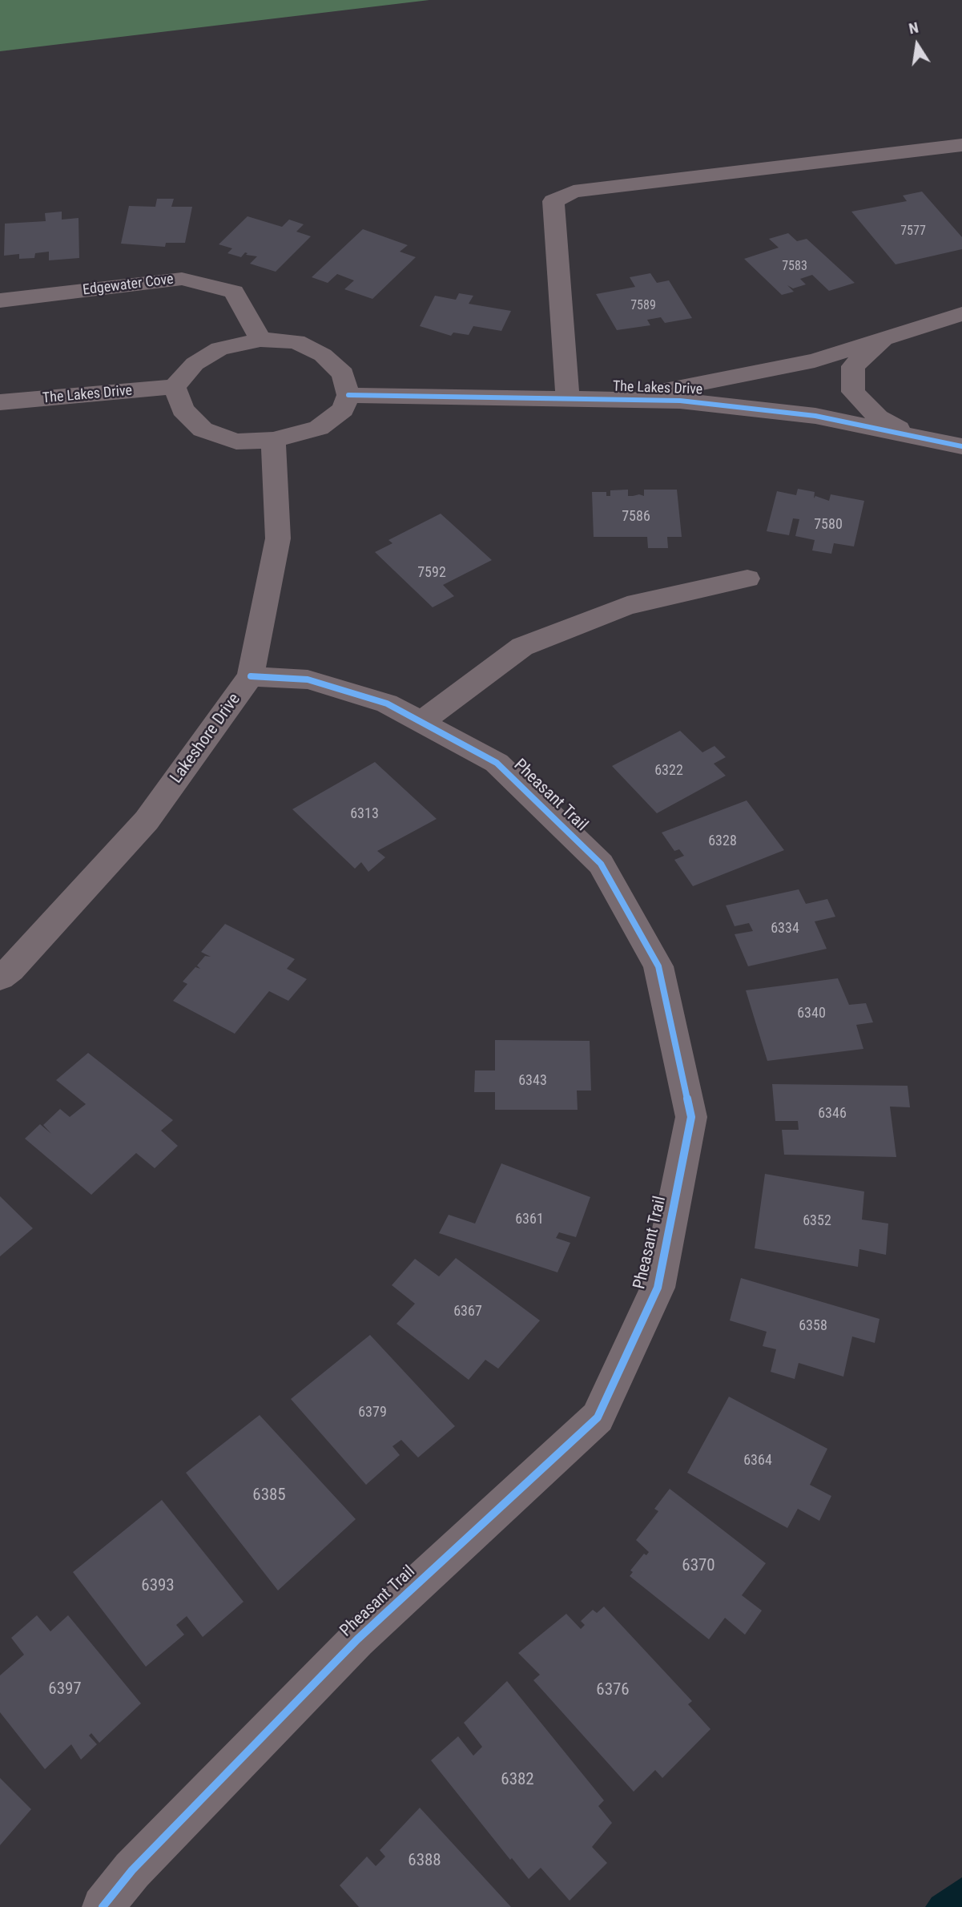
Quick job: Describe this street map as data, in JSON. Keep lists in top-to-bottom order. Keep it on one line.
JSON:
{"streets":{"street":["Edgewater Cove","The Lakes Drive","Lakeshore Drive","Pheasant Trail"]},"crossings":[["Edgewater Cove","The Lakes Drive"],["Edgewater Cove","Lakeshore Drive"],["The Lakes Drive","Lakeshore Drive"],["Lakeshore Drive","Pheasant Trail"]],"house_numbers":["7577","7583","7589","7586","7580","7592","6322","6313","6328","6334","6340","6343","6346","6361","6352","6367","6358","6379","6364","6385","6370","6393","6397","6376","6382","6388"],"north":"top"}
